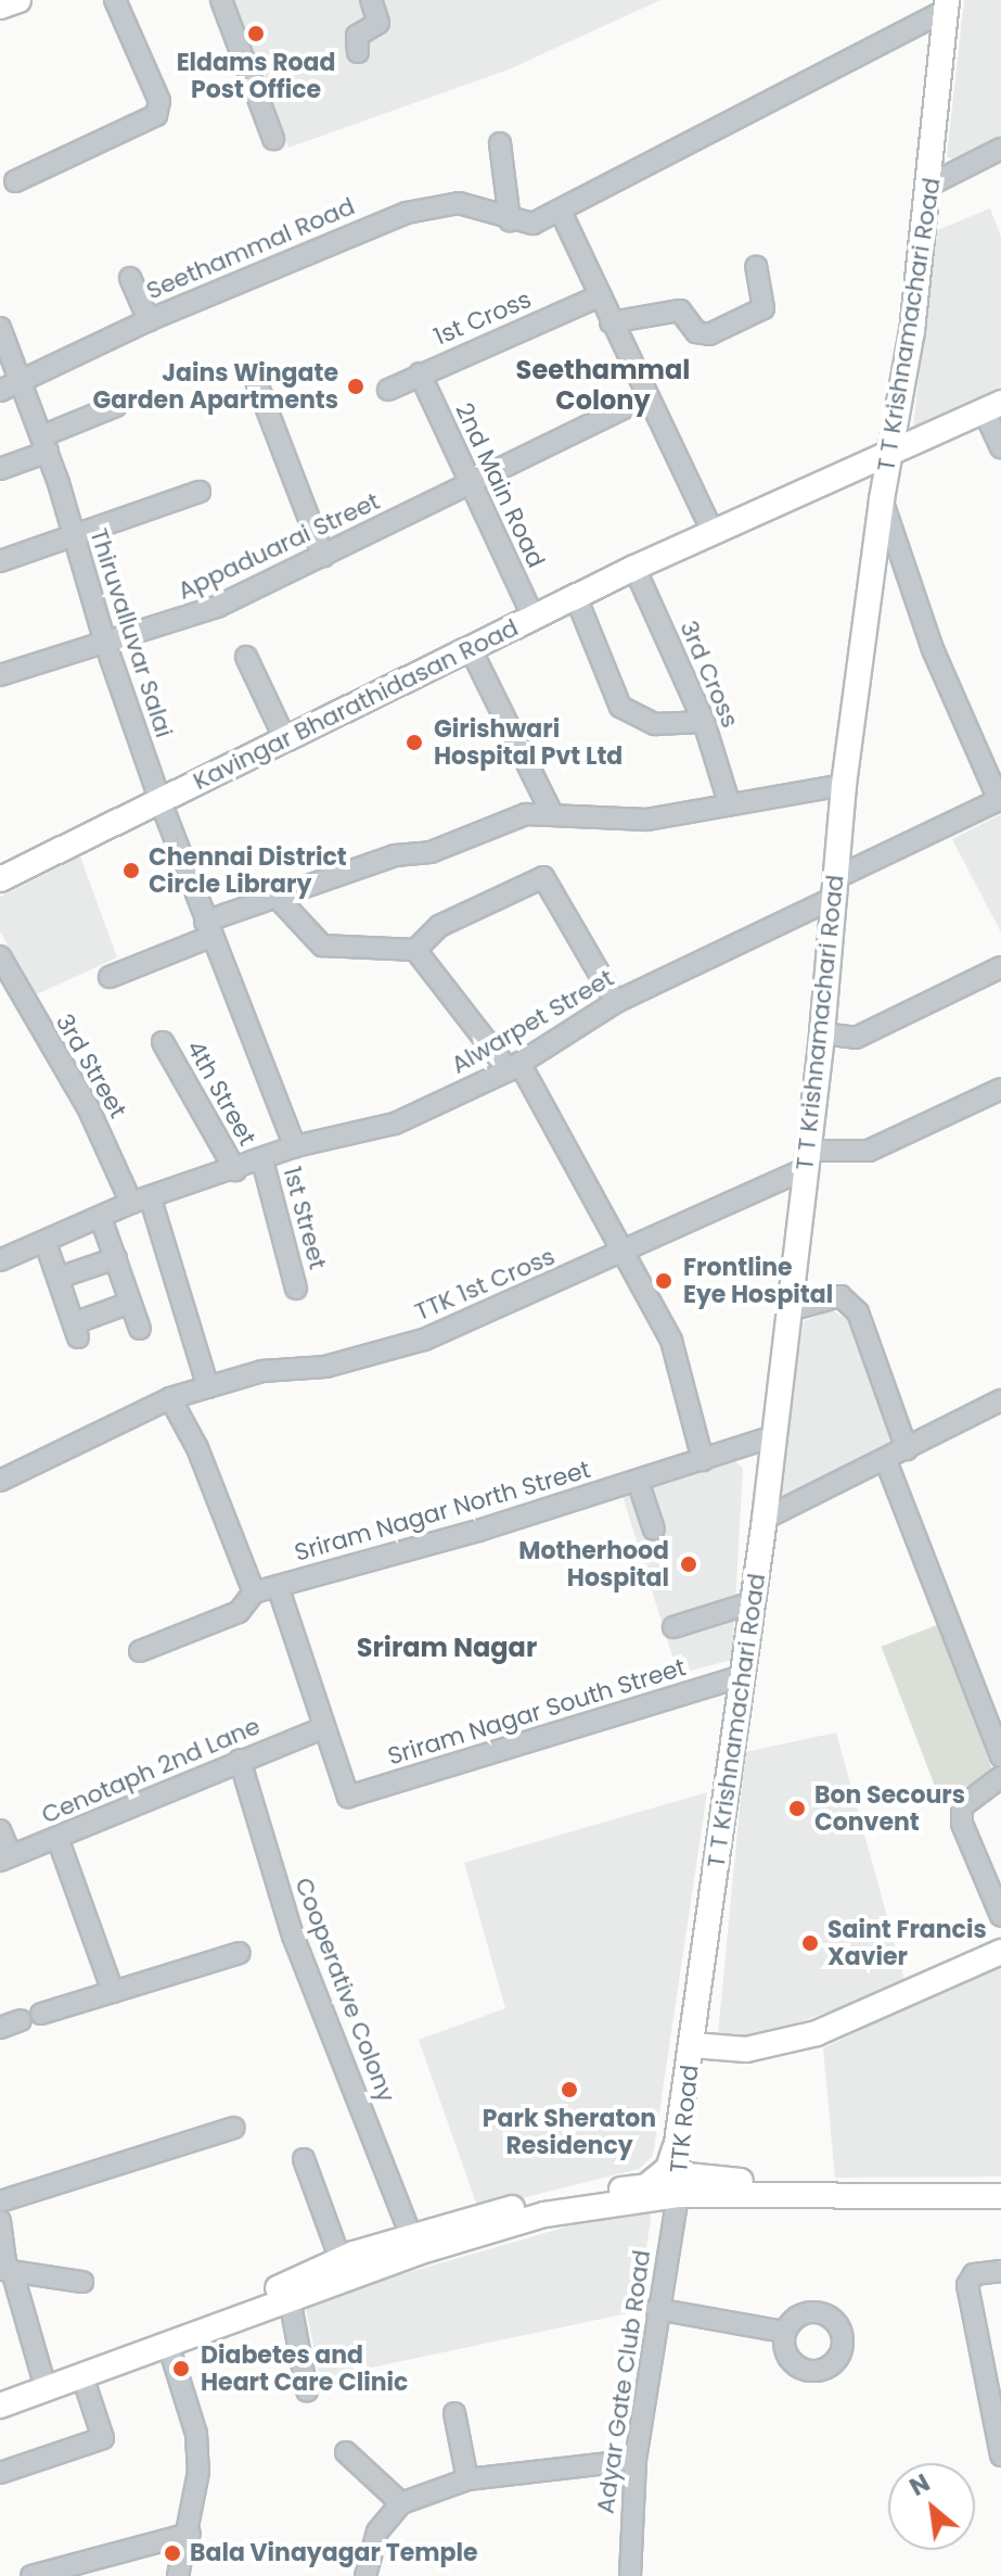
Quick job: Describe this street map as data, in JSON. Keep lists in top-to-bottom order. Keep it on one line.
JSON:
{"streets":{"main road":["T T Krishnamachari Road","Kavingar Bharathidasan Road","TTK Road"],"street":["Seethammal Road","1st Cross","2nd Main Road","Appaduarai Street","Thiruvalluvar Salai","3rd Cross","Alwarpet Street","3rd Street","4th Street","1st Street","TTK 1st Cross","Sriram Nagar North Street","Sriram Nagar South Street","Cenotaph 2nd Lane","Cooperative Colony","Adyar Gate Club Road"]},"crossings":[["Seethammal Road","T T Krishnamachari Road"],["Seethammal Road","Thiruvalluvar Salai"],["1st Cross","2nd Main Road"],["T T Krishnamachari Road","Kavingar Bharathidasan Road"],["T T Krishnamachari Road","Alwarpet Street"],["T T Krishnamachari Road","TTK 1st Cross"],["T T Krishnamachari Road","Sriram Nagar North Street"],["T T Krishnamachari Road","Sriram Nagar South Street"],["T T Krishnamachari Road","TTK Road"],["2nd Main Road","Appaduarai Street"],["2nd Main Road","Kavingar Bharathidasan Road"],["Appaduarai Street","Thiruvalluvar Salai"],["Thiruvalluvar Salai","Kavingar Bharathidasan Road"],["Thiruvalluvar Salai","Alwarpet Street"],["3rd Cross","Kavingar Bharathidasan Road"],["Alwarpet Street","3rd Street"],["Alwarpet Street","4th Street"],["Alwarpet Street","1st Street"],["3rd Street","TTK 1st Cross"],["Sriram Nagar South Street","Cenotaph 2nd Lane"],["Cenotaph 2nd Lane","Cooperative Colony"],["TTK Road","Adyar Gate Club Road"]],"districts":["Seethammal Colony","Sriram Nagar"],"places":["Eldams Road Post Office","Jains Wingate Garden Apartments","Girishwari Hospital Pvt Ltd","Chennai District Circle Library","Frontline Eye Hospital","Motherhood Hospital","Bon Secours Convent","Saint Francis Xavier","Park Sheraton Residency","Diabetes and Heart Care Clinic","Bala Vinayagar Temple"],"north":"top left"}
